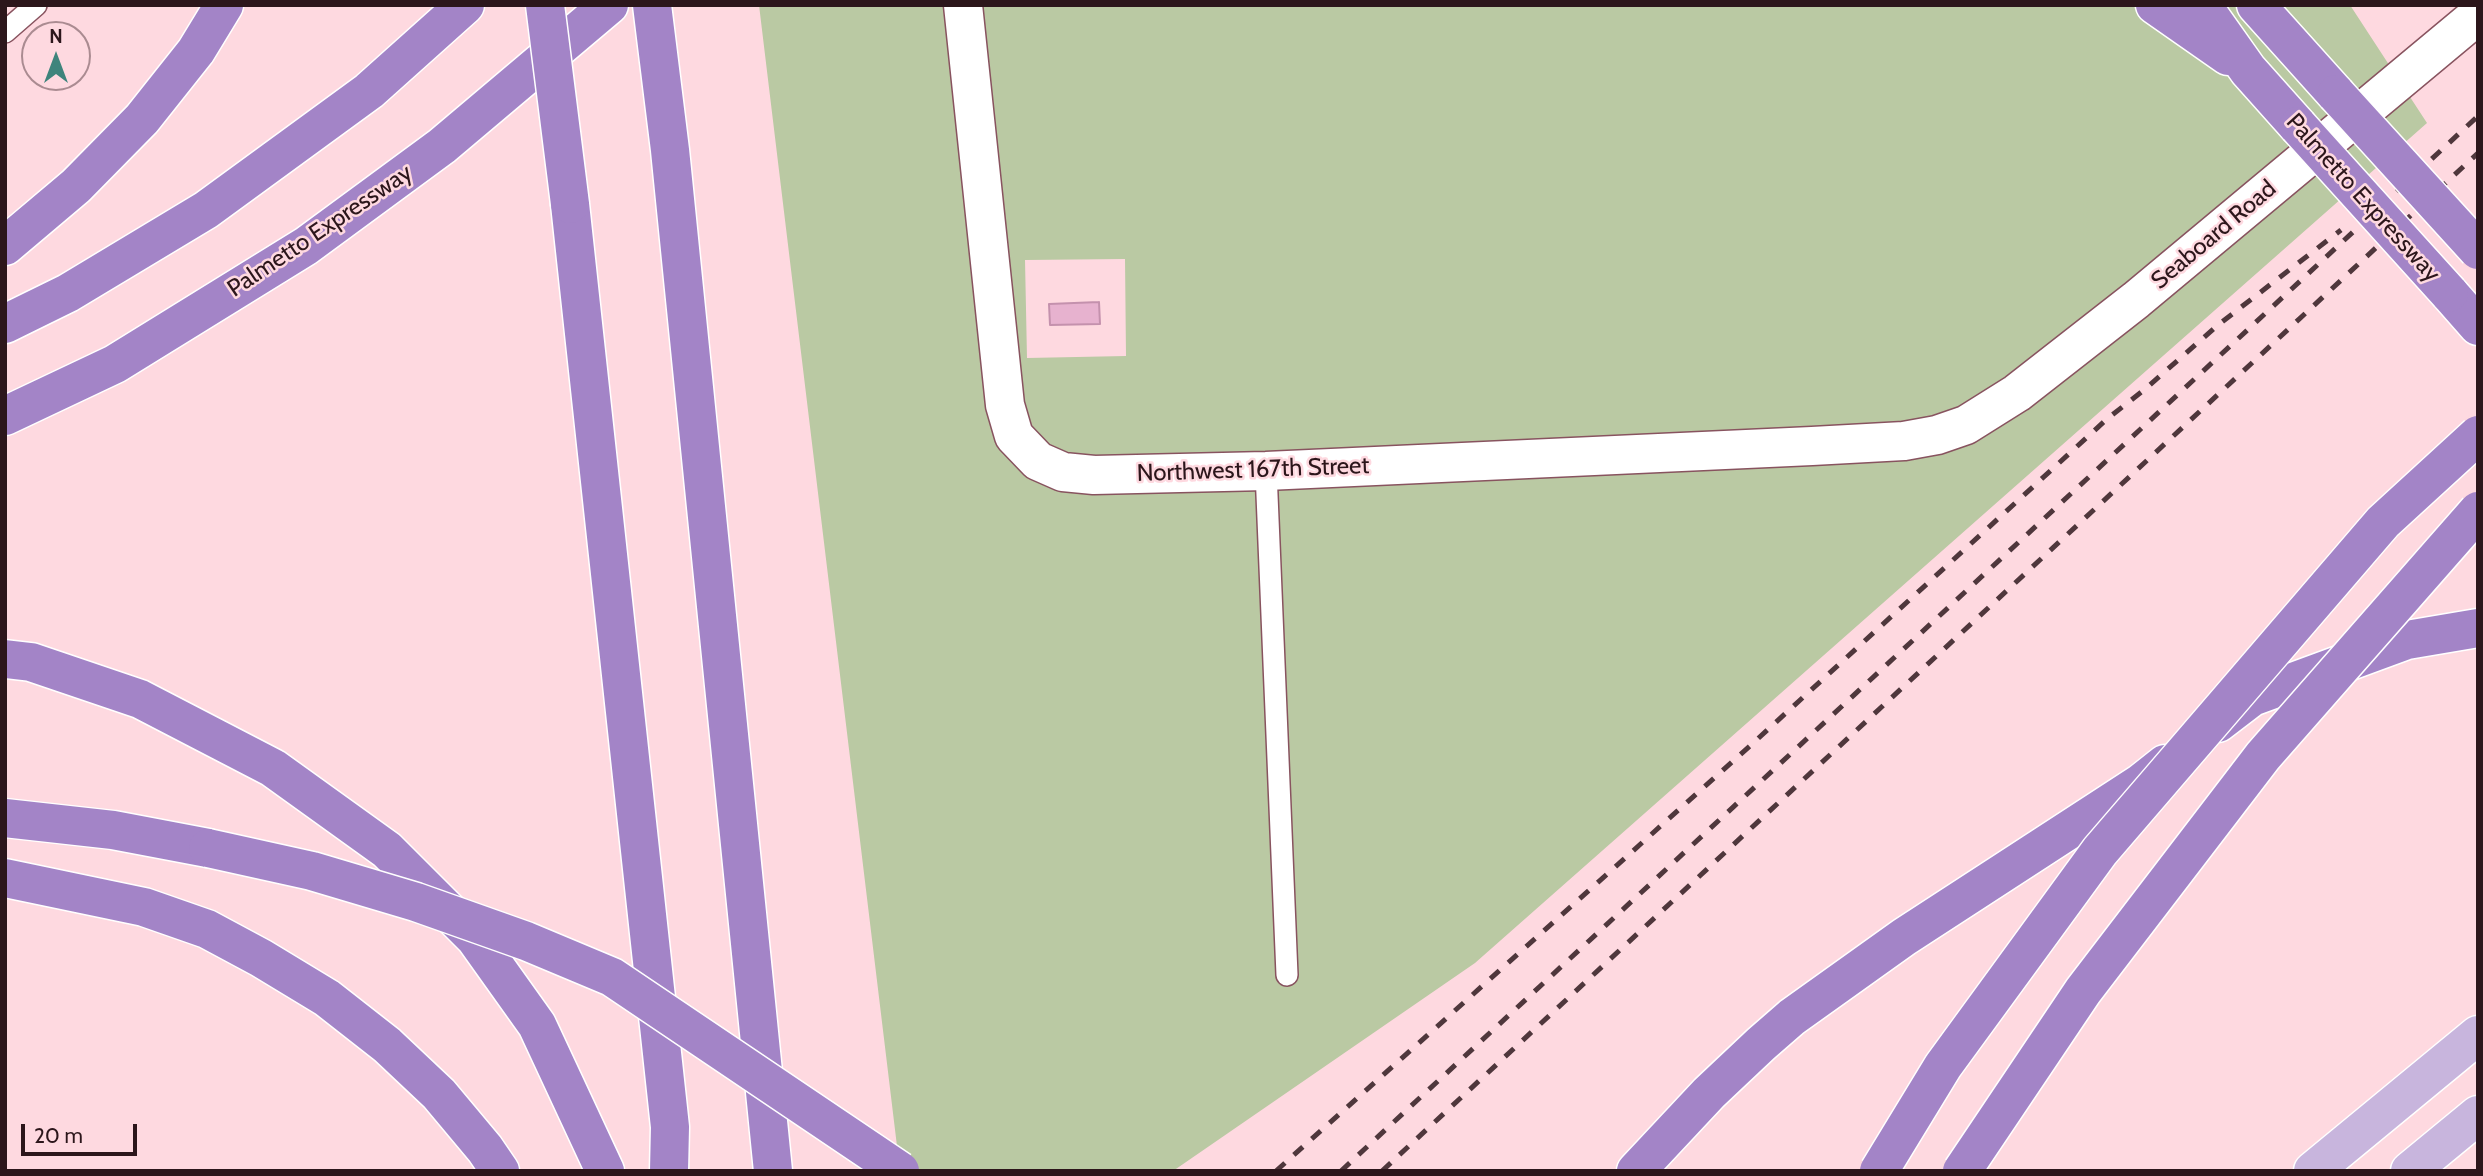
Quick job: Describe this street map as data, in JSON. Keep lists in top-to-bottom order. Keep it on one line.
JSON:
{"streets":{"highway":["Palmetto Expressway"],"street":["Seaboard Road","Northwest 167th Street"]},"crossings":[["Seaboard Road","Northwest 167th Street"]],"scale_bar":"20 m","north":"top"}
